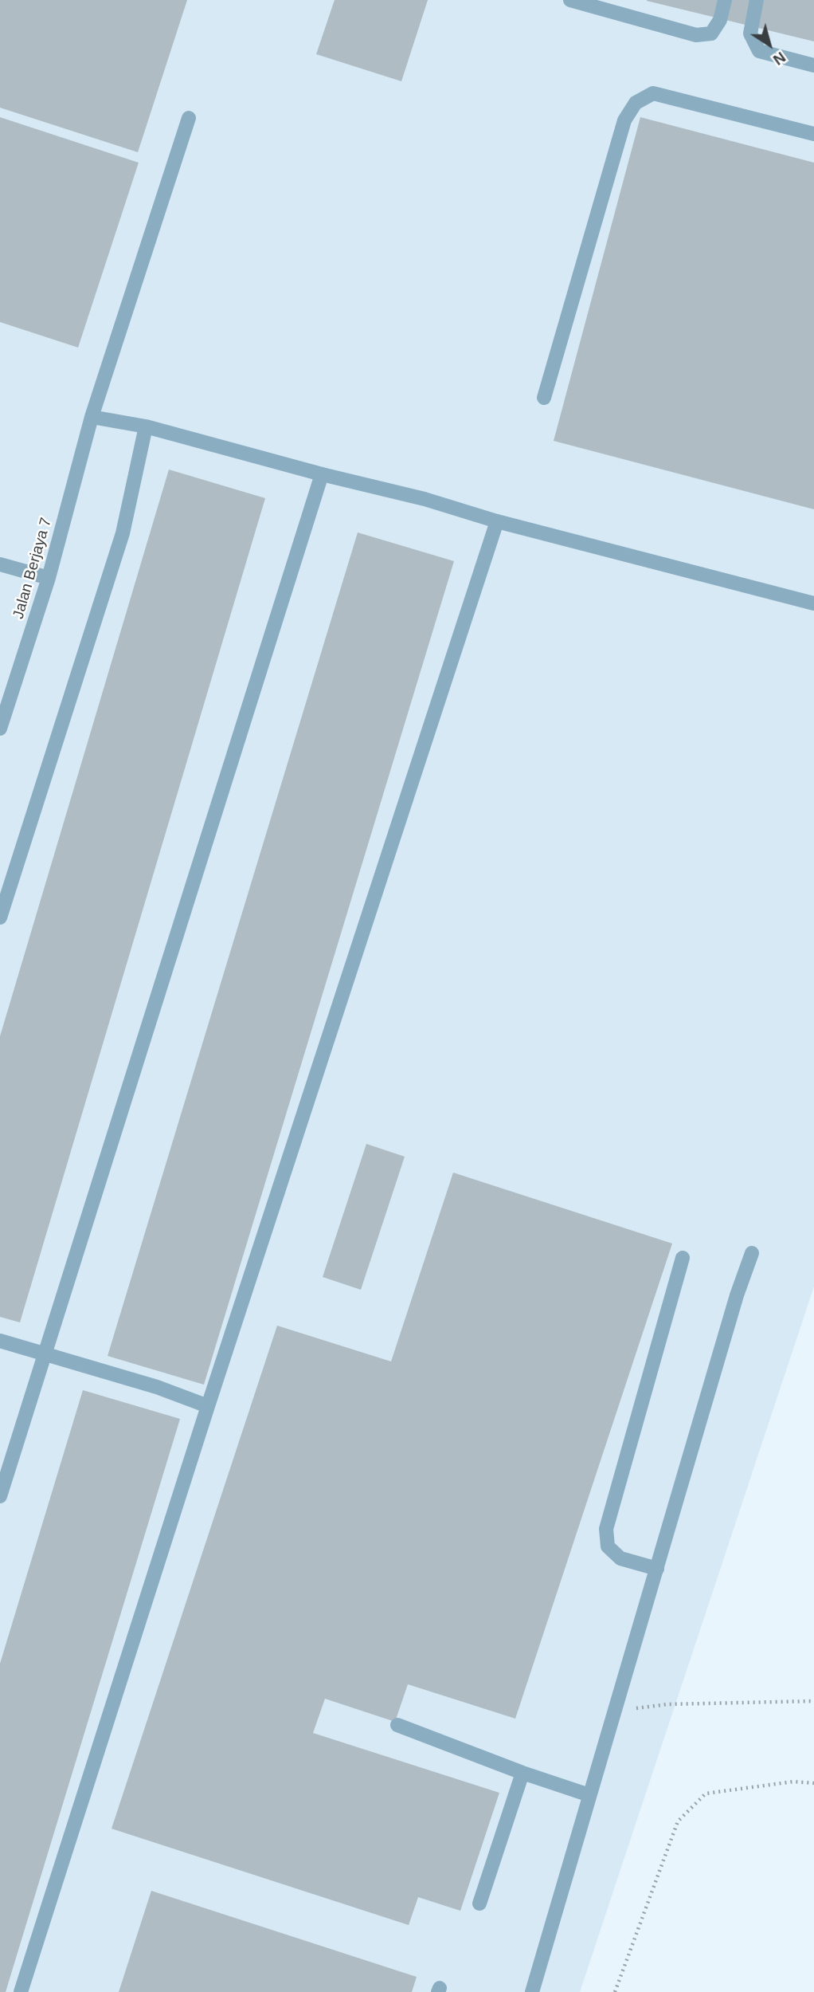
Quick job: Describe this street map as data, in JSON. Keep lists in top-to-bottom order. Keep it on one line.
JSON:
{"streets":{"street":["Jalan Berjaya 7"]},"north":"bottom right"}
